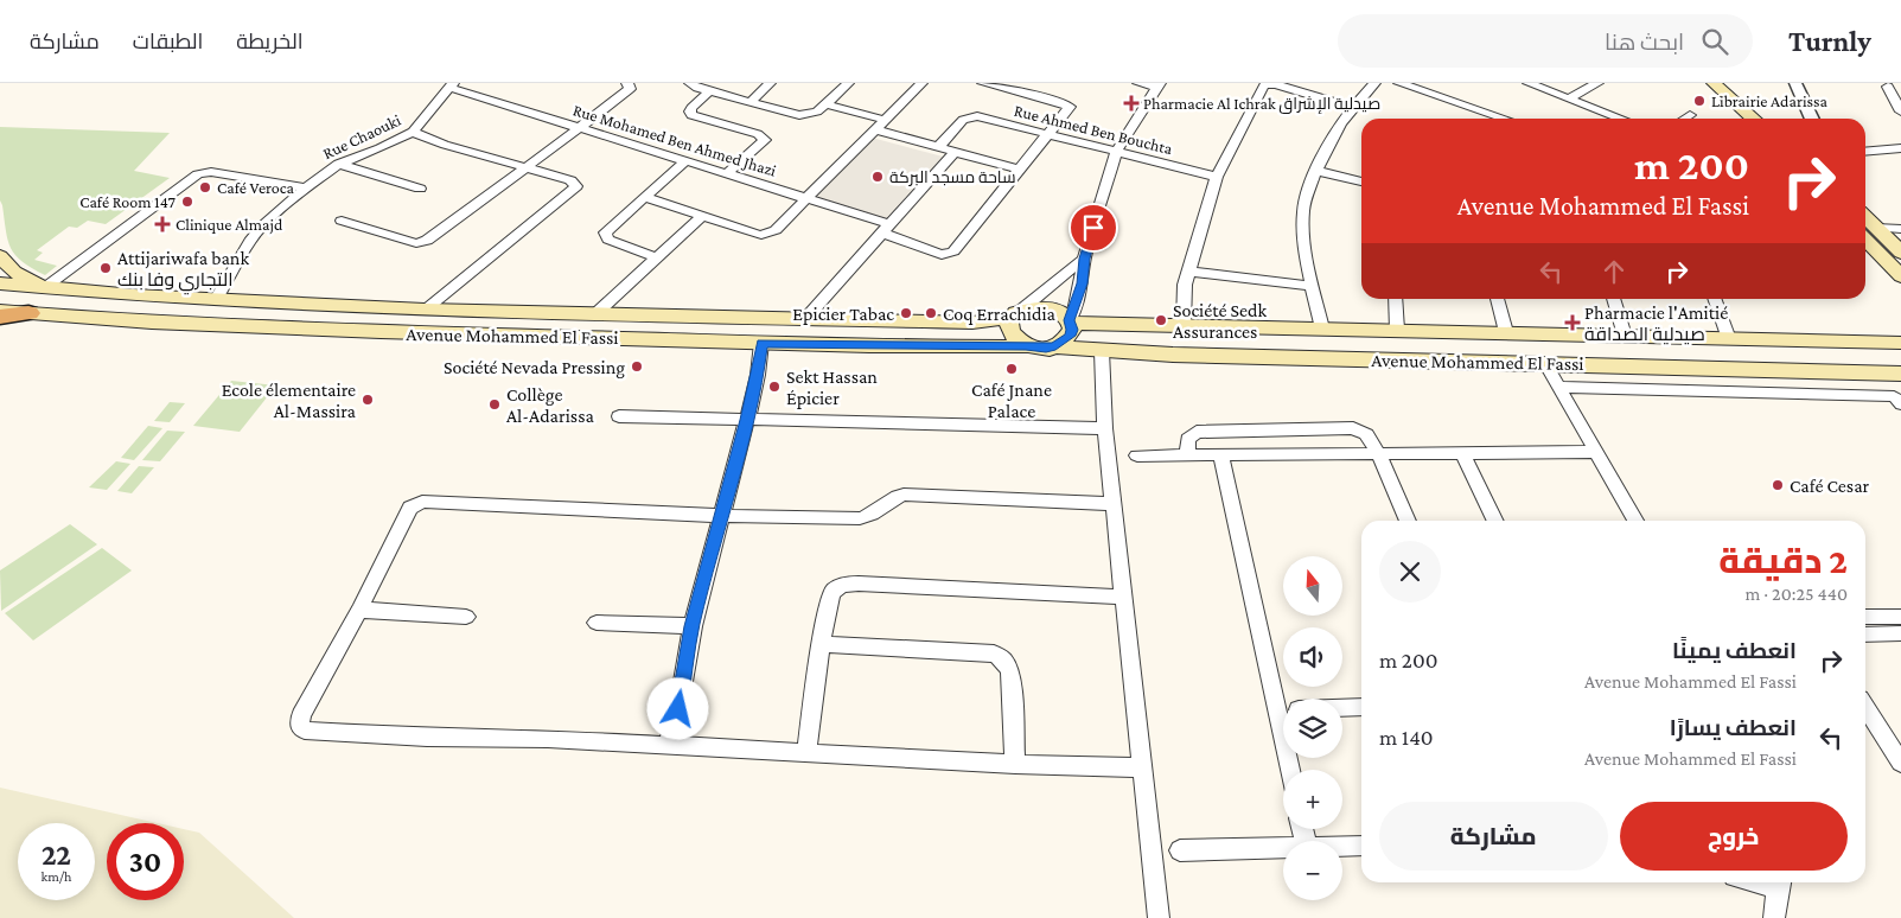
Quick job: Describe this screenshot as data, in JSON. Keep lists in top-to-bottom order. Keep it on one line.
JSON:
{"streets":{"main road":["Avenue Mohammed El Fassi"],"street":["Rue Ahmed Ben Bouchta","Rue Chaouki","Rue Mohamed Ben Ahmed Jhazi"]},"crossings":[["Rue Chaouki","Rue Mohamed Ben Ahmed Jhazi"],["Rue Chaouki","Avenue Mohammed El Fassi"]],"places":{"other":["Librairie Adarissa","ساحة مسجد البركة","Café Veroca","Café Room 147","Attijariwafa bank التجاري وفا بنك","Epicier Tabac","Coq Errachidia","Société Sedk Assurances","Société Nevada Pressing","Café Jnane Palace","Sekt Hassan Épicier","Ecole élementaire Al-Massira","Collège Al-Adarissa","Café Cesar"],"health":["Pharmacie Al Ichrak صيدلية الإشراق","Clinique Almajd","Pharmacie l'Amitié صيدلية الصداقة"]},"north":"top","page":{"header":"Turnly","search":"ابحث هنا","nav":["الخريطة","الطبقات","مشاركة"],"turn":["200 m","Avenue Mohammed El Fassi"],"heading":["2 دقيقة","440 m · 20:25"],"map_buttons":["+","−"],"list":[{"name":"انعطف يمينًا","note":"Avenue Mohammed El Fassi","value":"200 m"},{"name":"انعطف يسارًا","note":"Avenue Mohammed El Fassi","value":"140 m"}],"buttons":["خروج","مشاركة"],"speed":"22 km/h","limit":"30"}}
